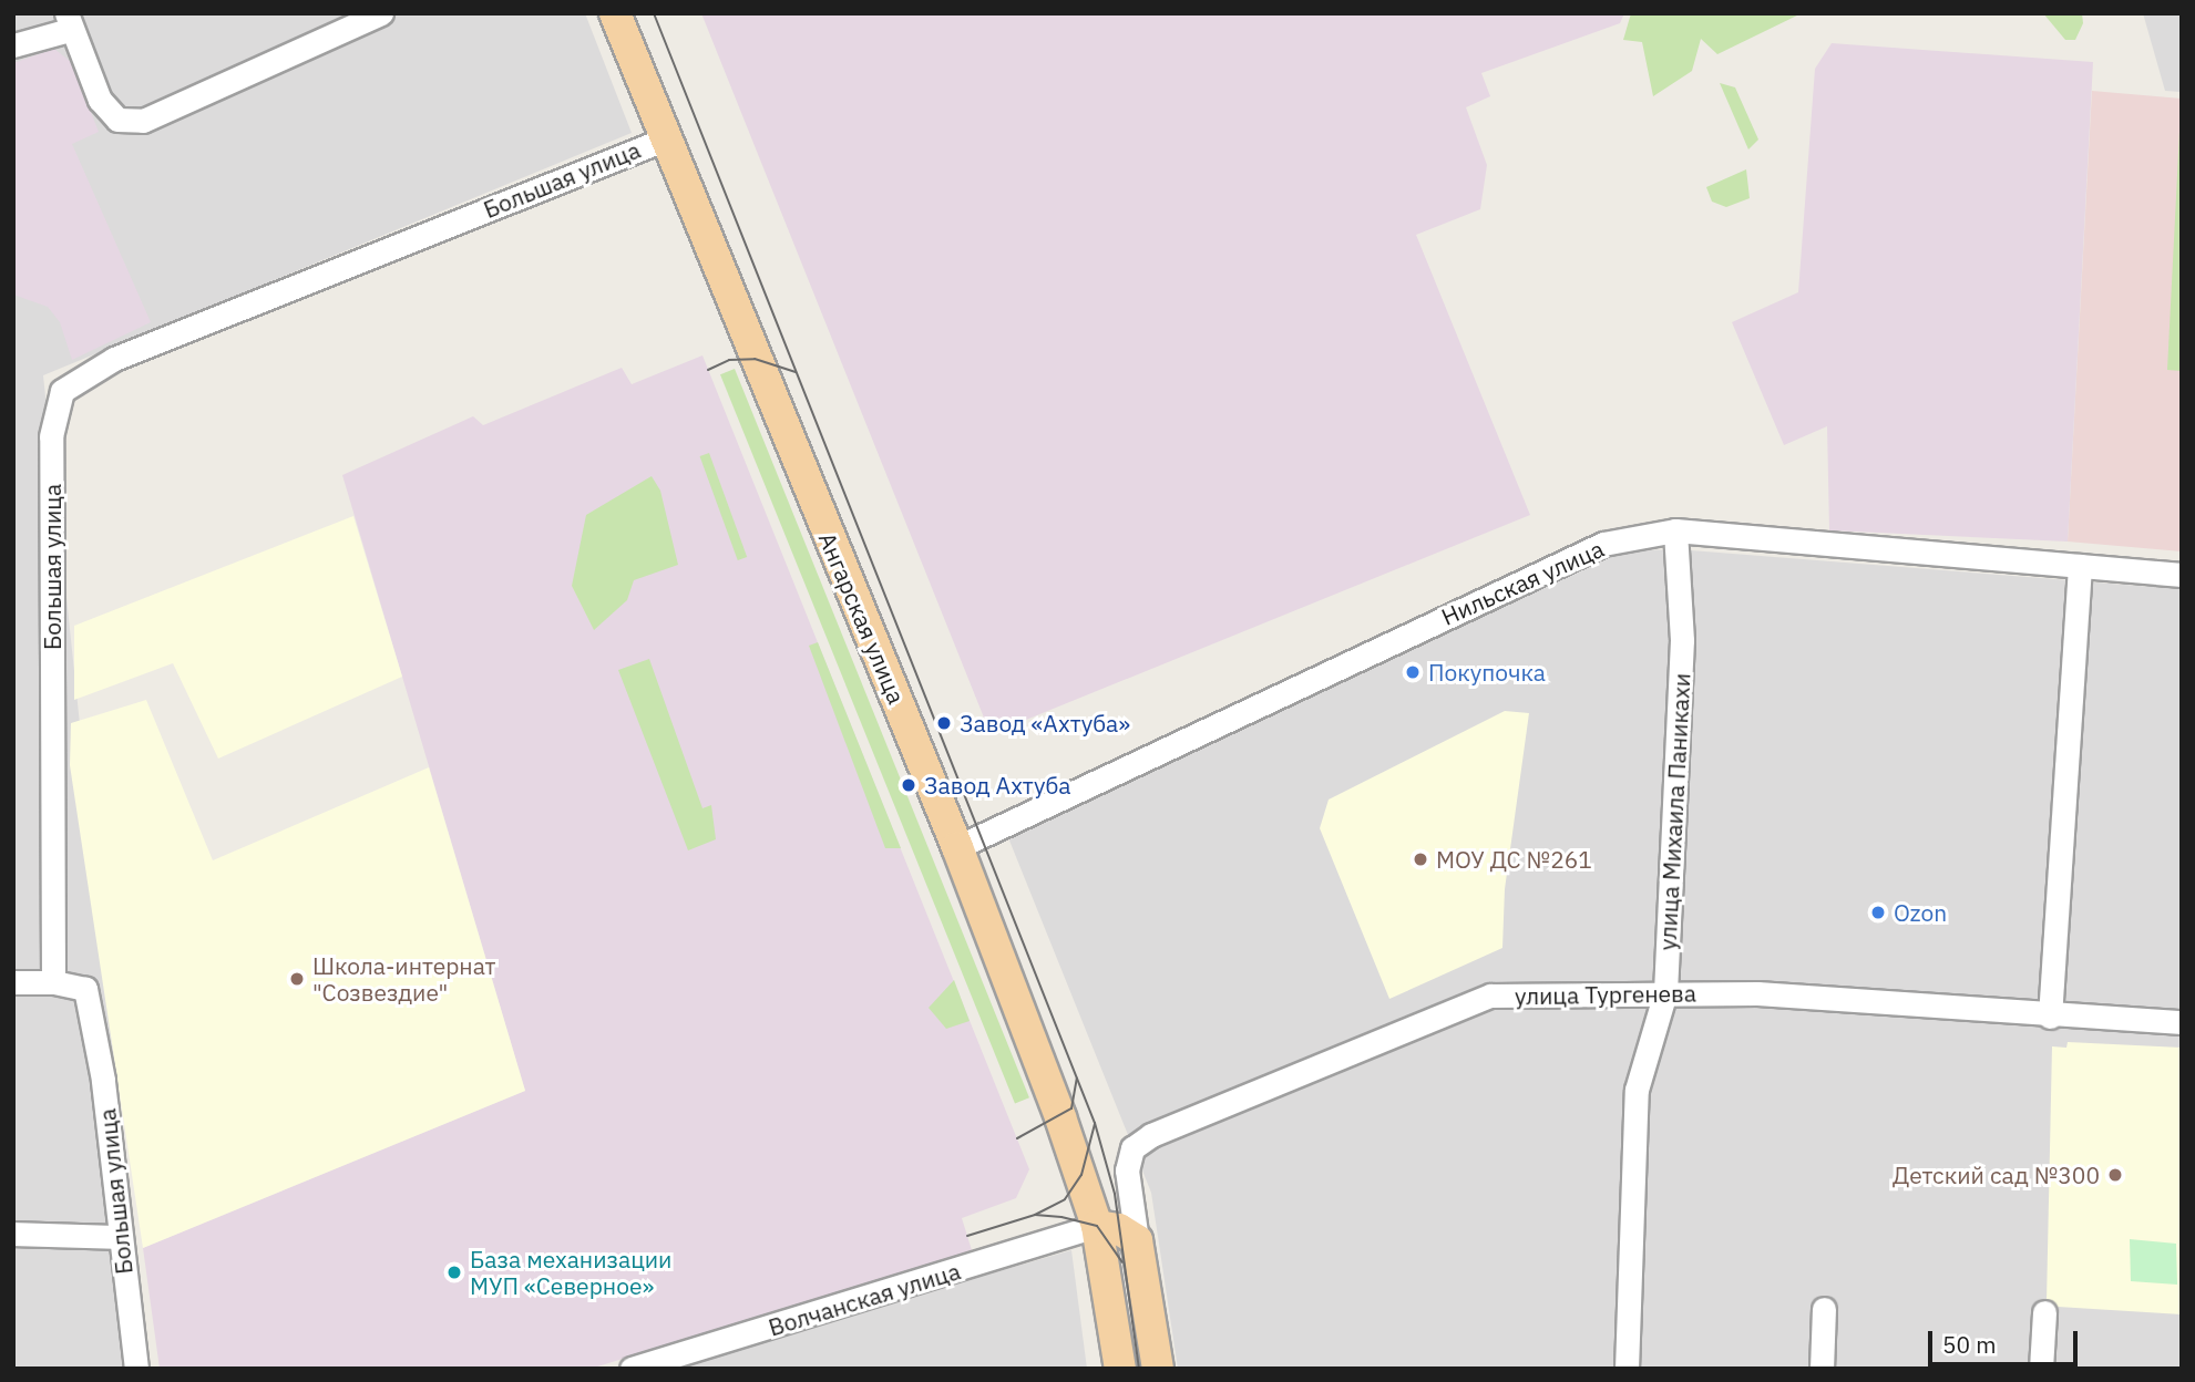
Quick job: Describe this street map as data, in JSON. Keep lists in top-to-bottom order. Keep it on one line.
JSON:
{"streets":{"main road":["Ангарская улица"],"street":["Большая улица","Нильская улица","улица Михаила Паникахи","улица Тургенева","Волчанская улица"]},"crossings":[["Большая улица","Ангарская улица"],["Нильская улица","Ангарская улица"],["Нильская улица","улица Михаила Паникахи"],["Ангарская улица","улица Тургенева"],["Ангарская улица","Волчанская улица"],["улица Михаила Паникахи","улица Тургенева"],["улица Тургенева","Волчанская улица"]],"places":["Покупочка","Завод «Ахтуба»","Завод Ахтуба","МОУ ДС №261","Ozon","Школа-интернат \"Созвездие\"","Детский сад №300","База механизации МУП «Северное»"],"scale_bar":"50 m"}
